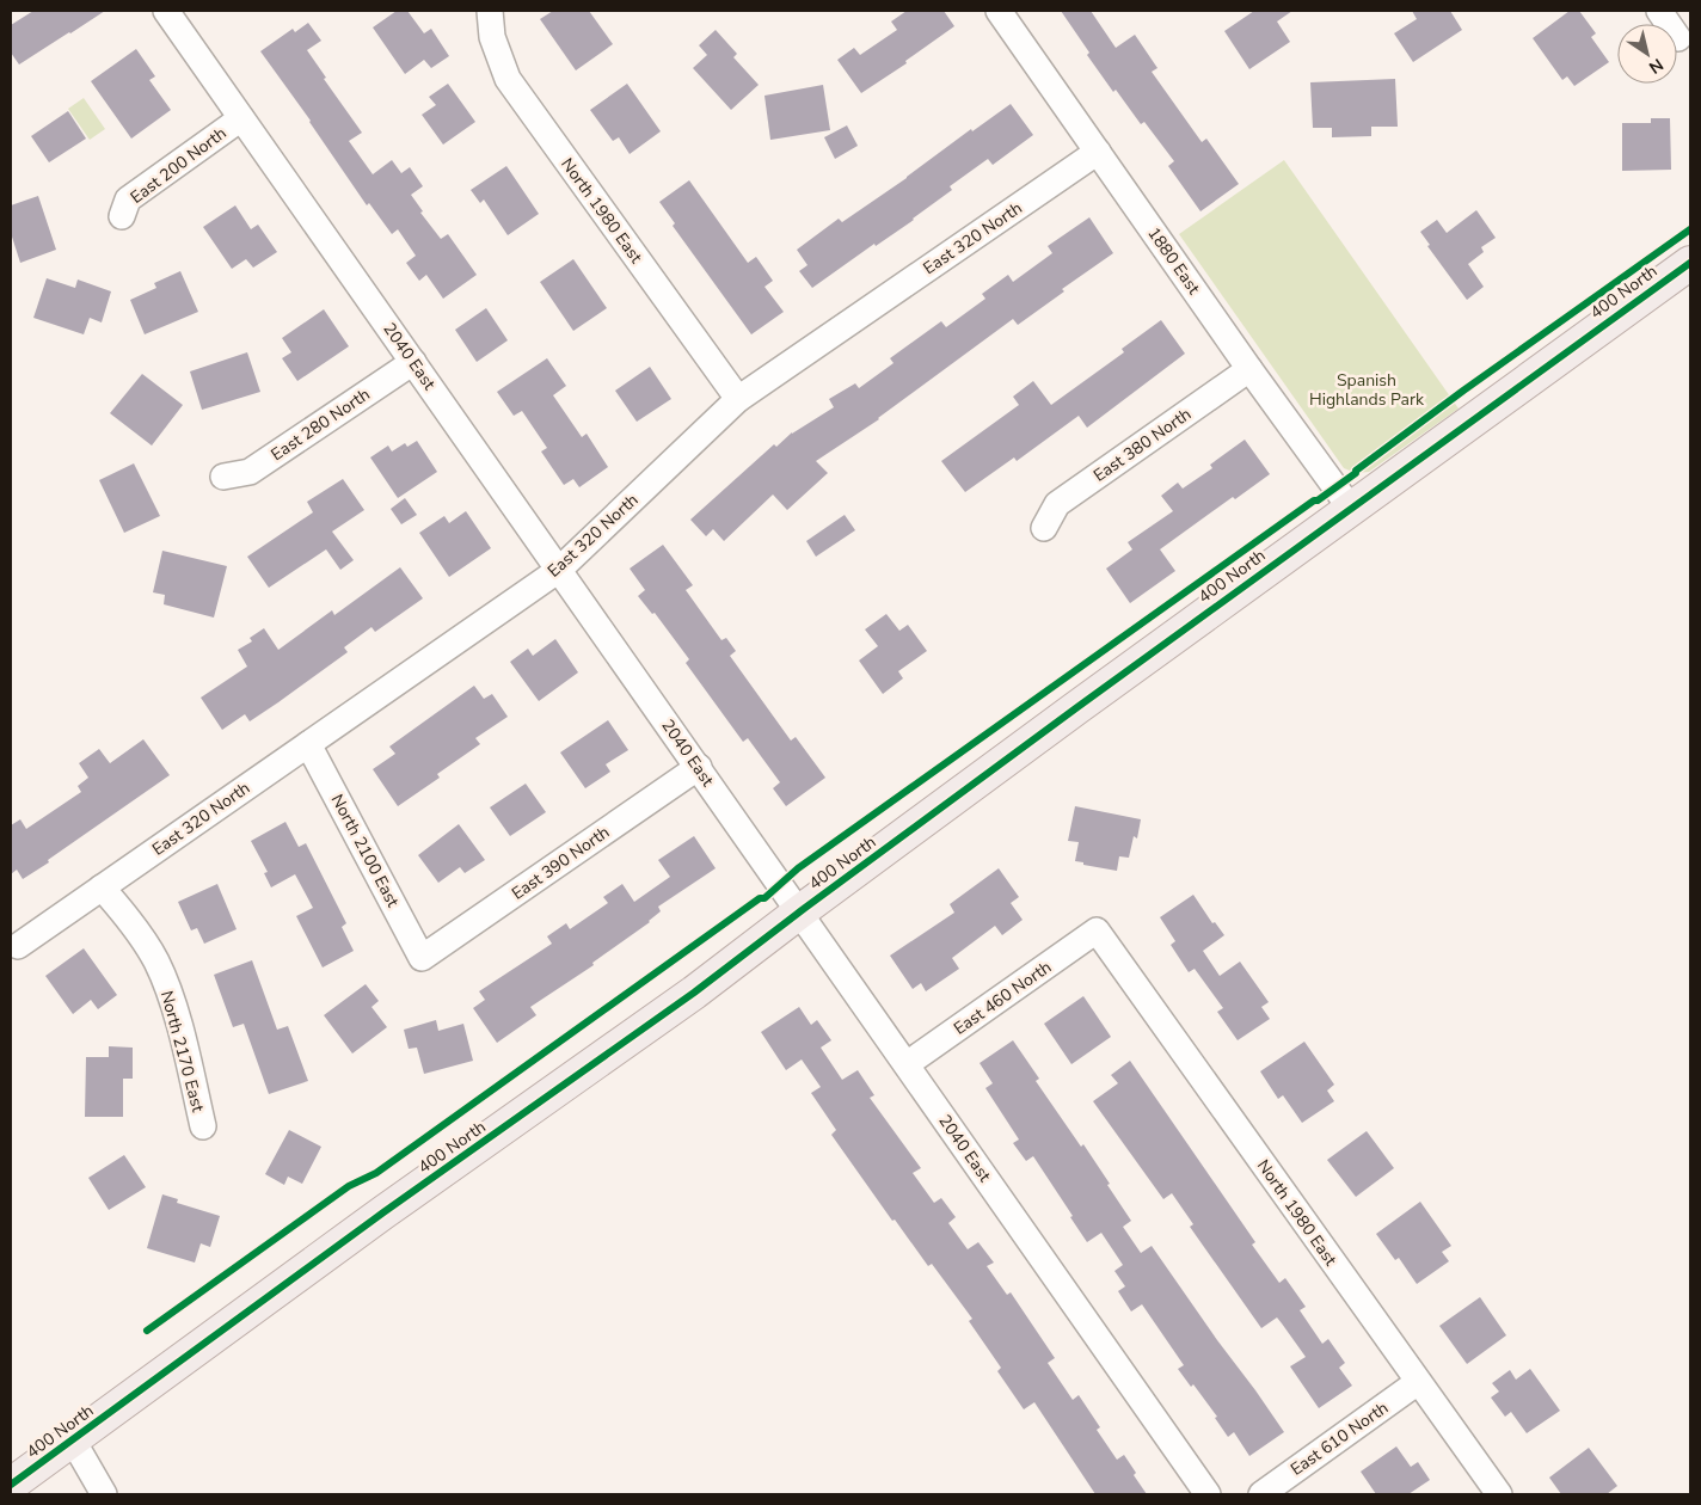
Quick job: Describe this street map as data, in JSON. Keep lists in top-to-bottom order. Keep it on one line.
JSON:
{"streets":{"main road":["400 North"],"street":["East 200 North","North 1980 East","East 320 North","1880 East","2040 East","East 280 North","East 380 North","North 2100 East","East 390 North","East 460 North","North 2170 East","East 610 North"]},"crossings":[["East 200 North","2040 East"],["North 1980 East","East 320 North"],["North 1980 East","East 460 North"],["North 1980 East","East 610 North"],["East 320 North","1880 East"],["East 320 North","2040 East"],["East 320 North","North 2100 East"],["East 320 North","North 2170 East"],["1880 East","400 North"],["1880 East","East 380 North"],["400 North","2040 East"],["2040 East","East 280 North"],["2040 East","East 390 North"],["2040 East","East 460 North"],["North 2100 East","East 390 North"]],"parks":["Spanish Highlands Park"],"north":"bottom right"}
